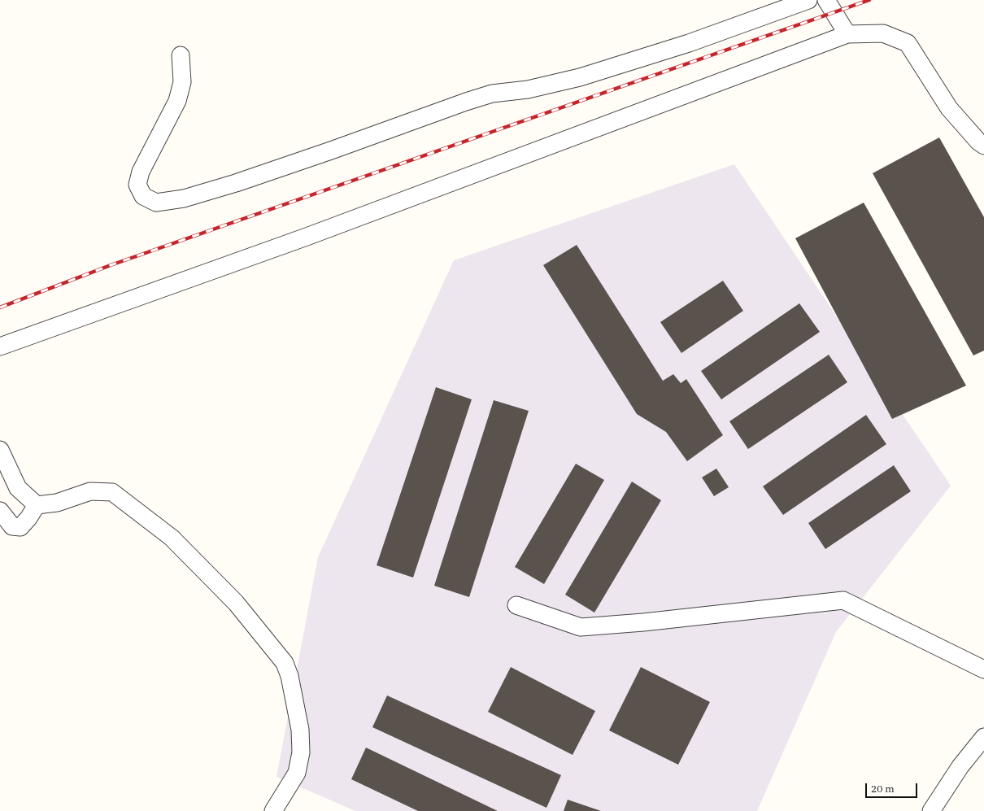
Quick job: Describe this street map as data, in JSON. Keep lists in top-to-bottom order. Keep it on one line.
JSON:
{"scale_bar":"20 m"}
